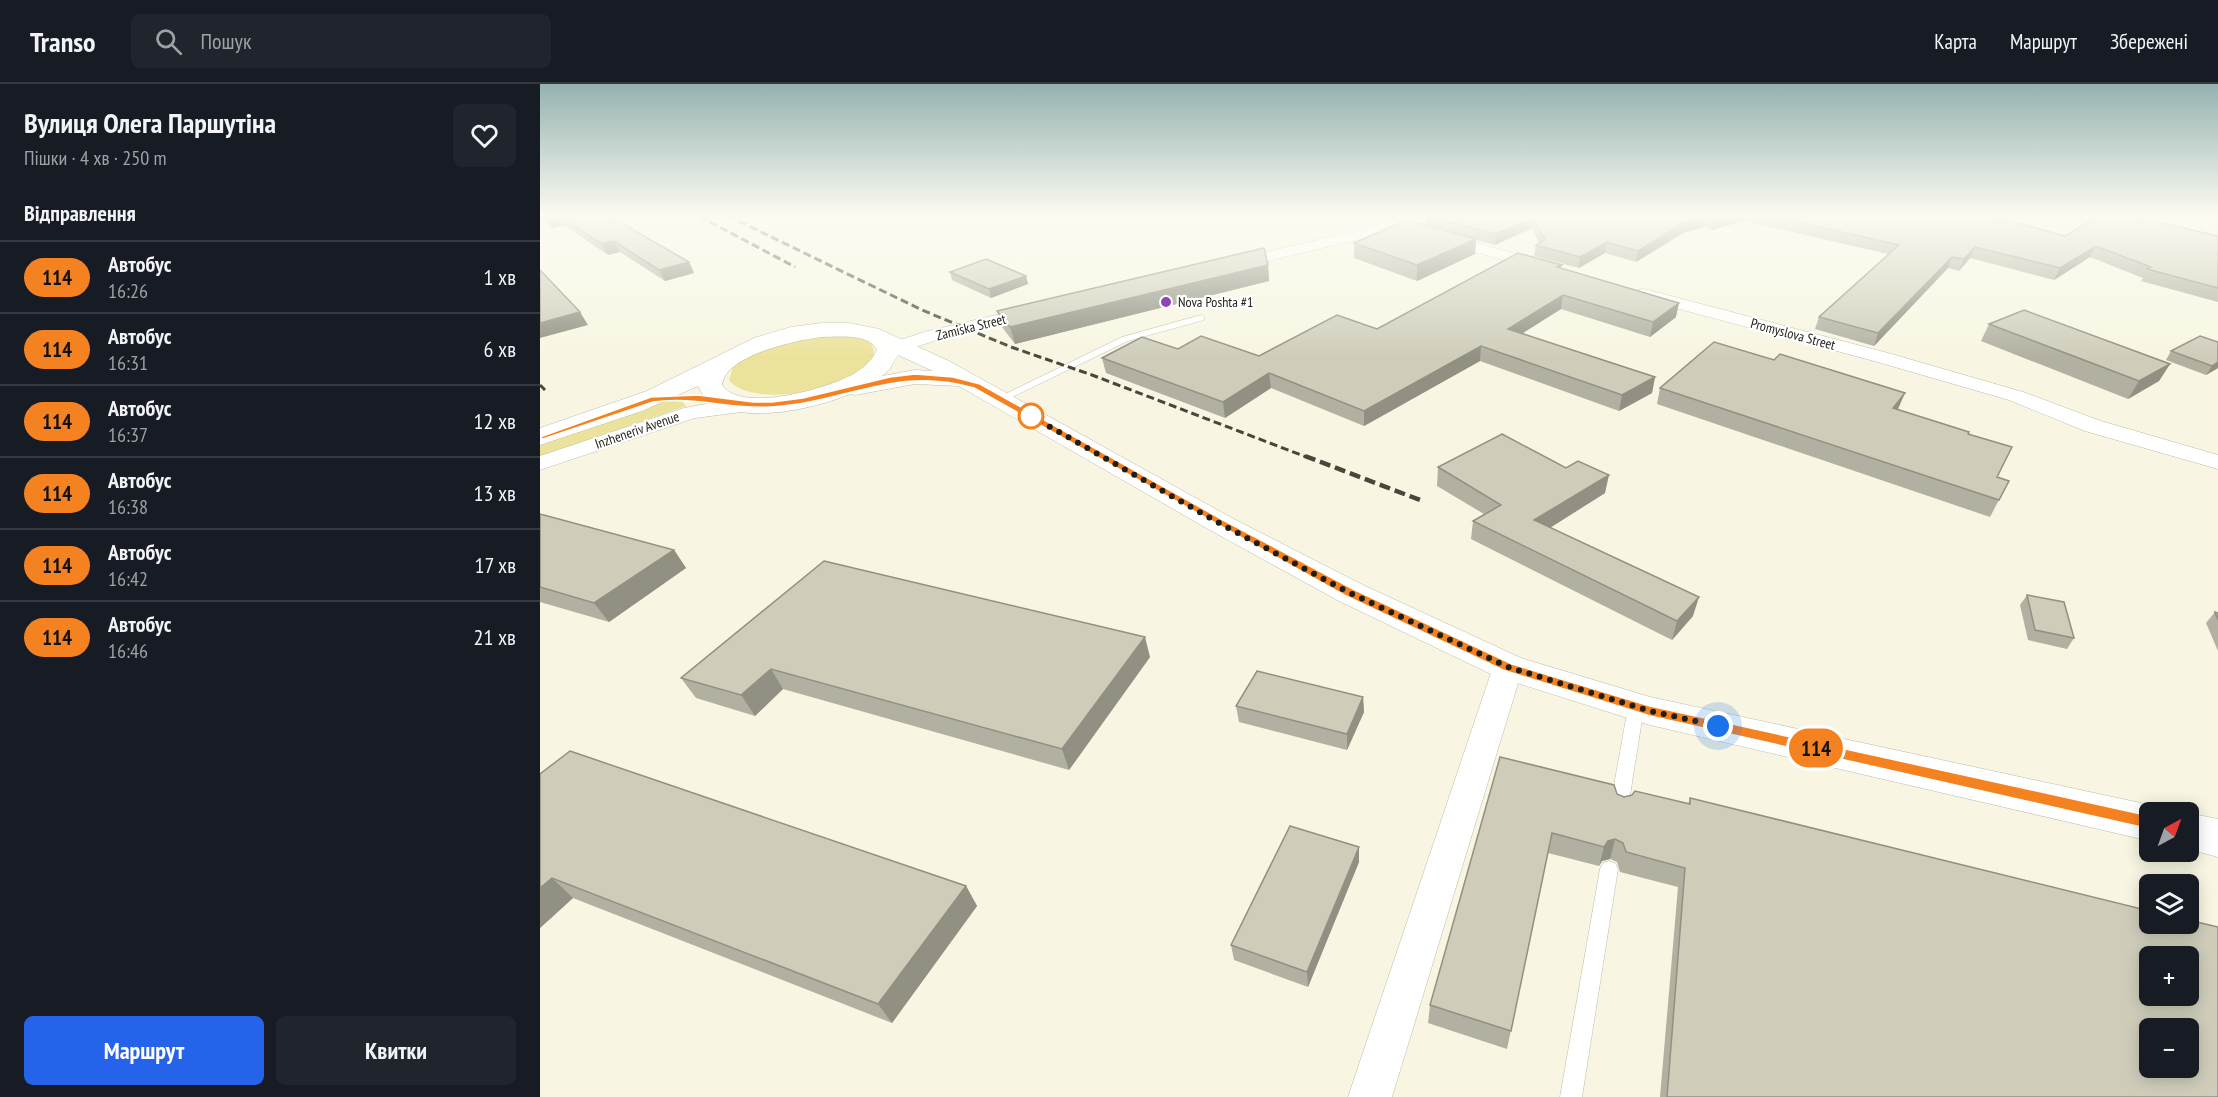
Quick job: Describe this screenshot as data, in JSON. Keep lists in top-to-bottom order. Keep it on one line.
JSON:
{"streets":{"street":["Zamiska Street","Promyslova Street","Inzheneriv Avenue"]},"crossings":[["Zamiska Street","Inzheneriv Avenue"]],"places":["Nova Poshta #1"],"lines":["bus line 114"],"north":"top right","page":{"header":"Transo","search":"Пошук","nav":["Карта","Маршрут","Збережені"],"heading":[["Вулиця Олега Паршутіна","Пішки · 4 хв · 250 m"],"Відправлення"],"on_map":"114","list":[{"mark":"114","name":"Автобус","note":"16:26","value":"1 хв"},{"mark":"114","name":"Автобус","note":"16:31","value":"6 хв"},{"mark":"114","name":"Автобус","note":"16:37","value":"12 хв"},{"mark":"114","name":"Автобус","note":"16:38","value":"13 хв"},{"mark":"114","name":"Автобус","note":"16:42","value":"17 хв"},{"mark":"114","name":"Автобус","note":"16:46","value":"21 хв"}],"map_buttons":["+","−"],"buttons":["Маршрут","Квитки"]}}
